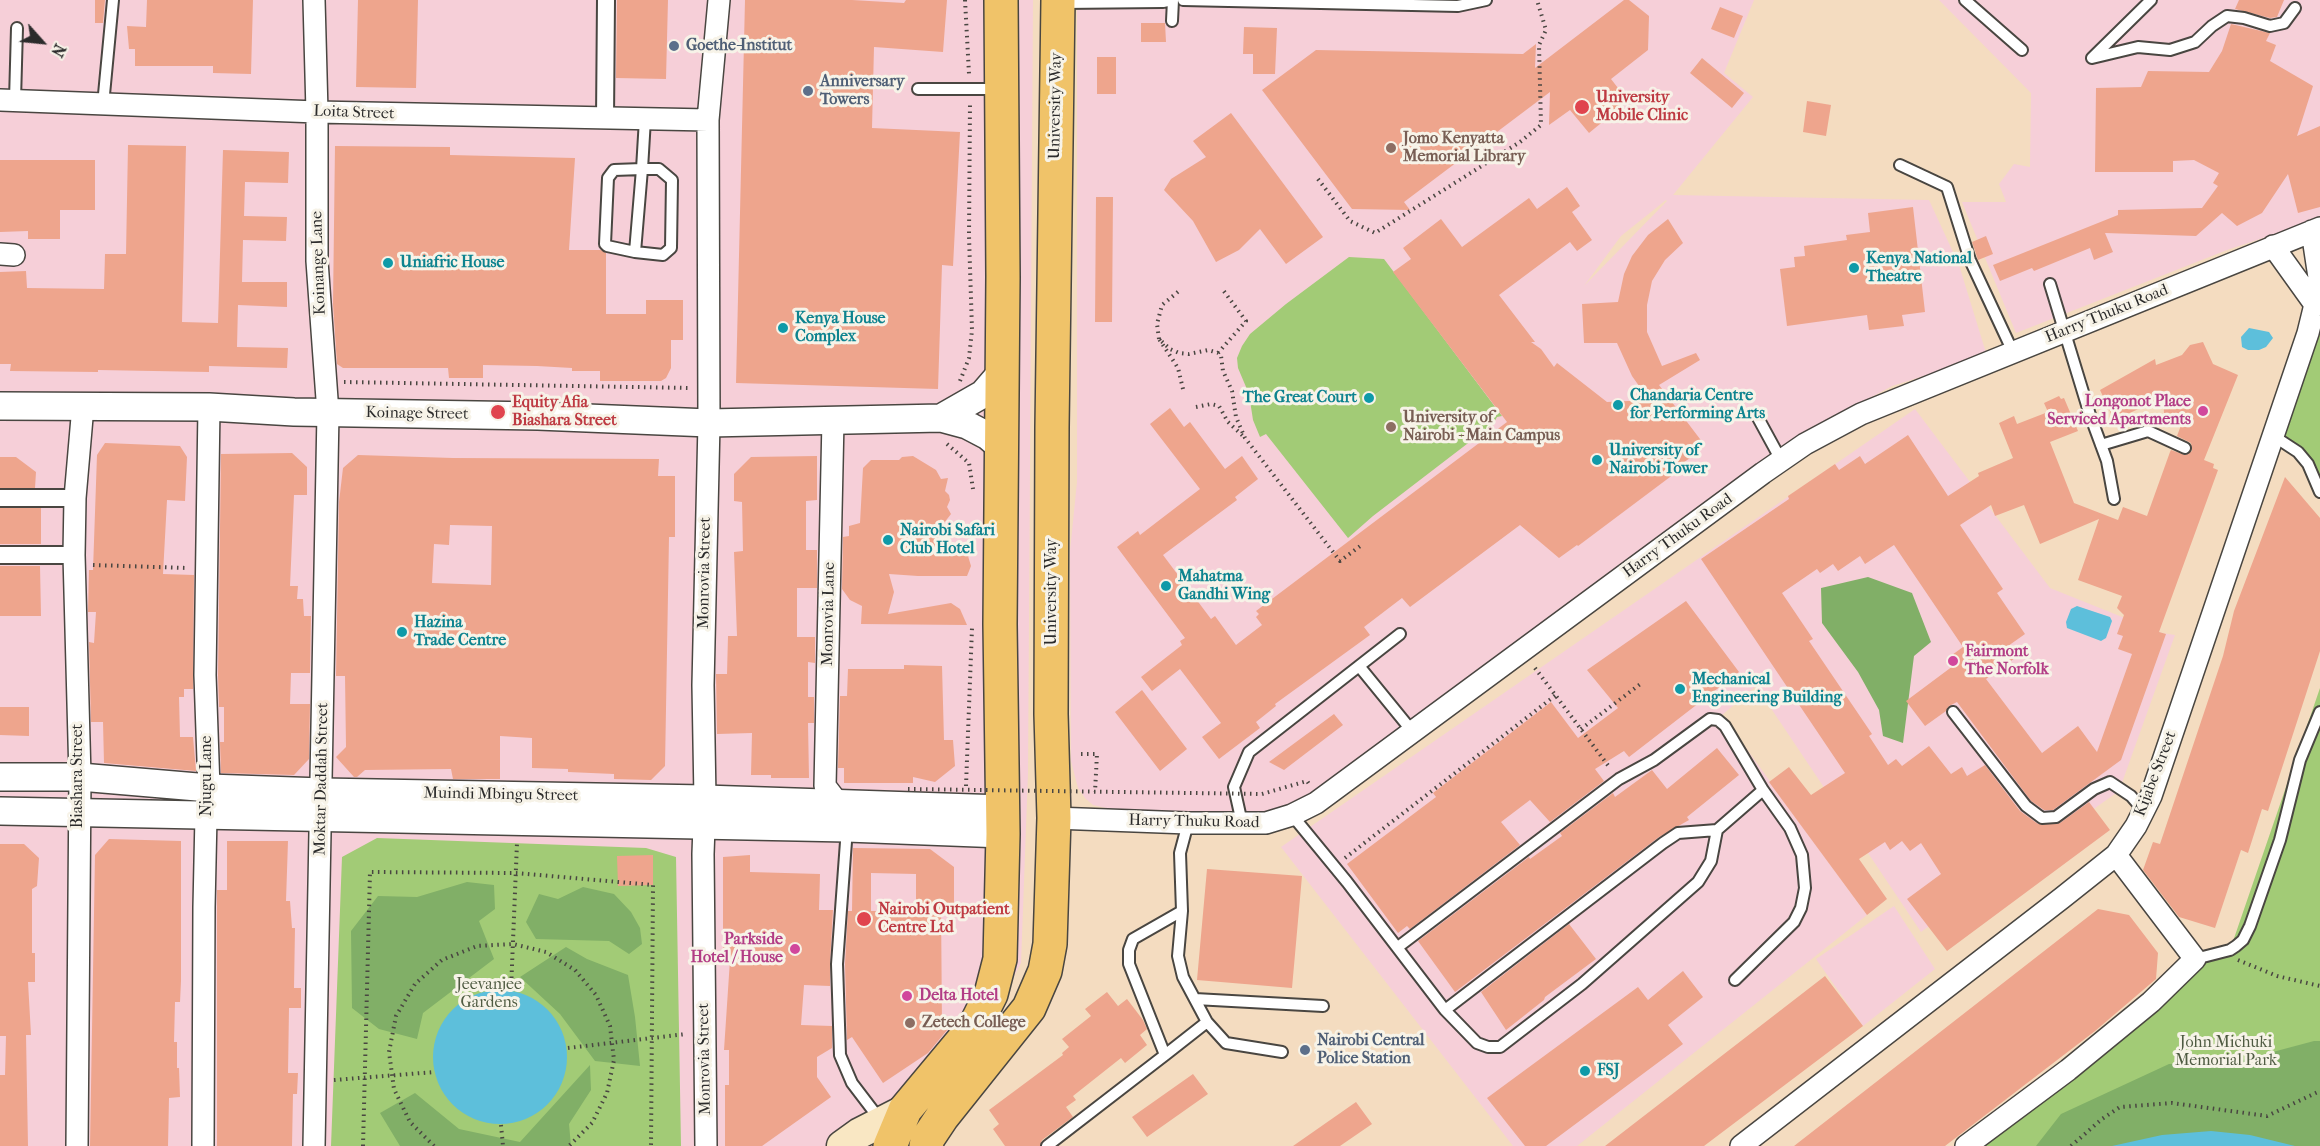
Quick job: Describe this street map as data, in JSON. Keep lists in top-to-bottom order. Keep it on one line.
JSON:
{"streets":{"highway":["University Way"],"street":["Loita Street","Koinange Lane","Harry Thuku Road","Koinage Street","Monrovia Street","Monrovia Lane","Kijabe Street","Biashara Street","Njugu Lane","Moktar Daddah Street","Muindi Mbingu Street"]},"crossings":[["University Way","Harry Thuku Road"],["Loita Street","Koinange Lane"],["Loita Street","Monrovia Street"],["Koinange Lane","Koinage Street"],["Koinange Lane","Moktar Daddah Street"],["Harry Thuku Road","Kijabe Street"],["Koinage Street","Monrovia Street"],["Koinage Street","Monrovia Lane"],["Koinage Street","Biashara Street"],["Koinage Street","Njugu Lane"],["Koinage Street","Moktar Daddah Street"],["Monrovia Street","Muindi Mbingu Street"],["Monrovia Lane","Muindi Mbingu Street"],["Biashara Street","Muindi Mbingu Street"],["Njugu Lane","Muindi Mbingu Street"],["Moktar Daddah Street","Muindi Mbingu Street"]],"parks":["Jeevanjee Gardens","John Michuki Memorial Park"],"places":["Goethe-Institut","Anniversary Towers","University Mobile Clinic","Jomo Kenyatta Memorial Library","Uniafric House","Kenya National Theatre","Kenya House Complex","The Great Court","Chandaria Centre for Performing Arts","Longonot Place Serviced Apartments","Equity Afia Biashara Street","University of Nairobi - Main Campus","University of Nairobi Tower","Nairobi Safari Club Hotel","Mahatma Gandhi Wing","Hazina Trade Centre","Fairmont The Norfolk","Mechanical Engineering Building","Nairobi Outpatient Centre Ltd","Parkside Hotel / House","Delta Hotel","Zetech College","Nairobi Central Police Station","FSJ"],"north":"bottom right"}
